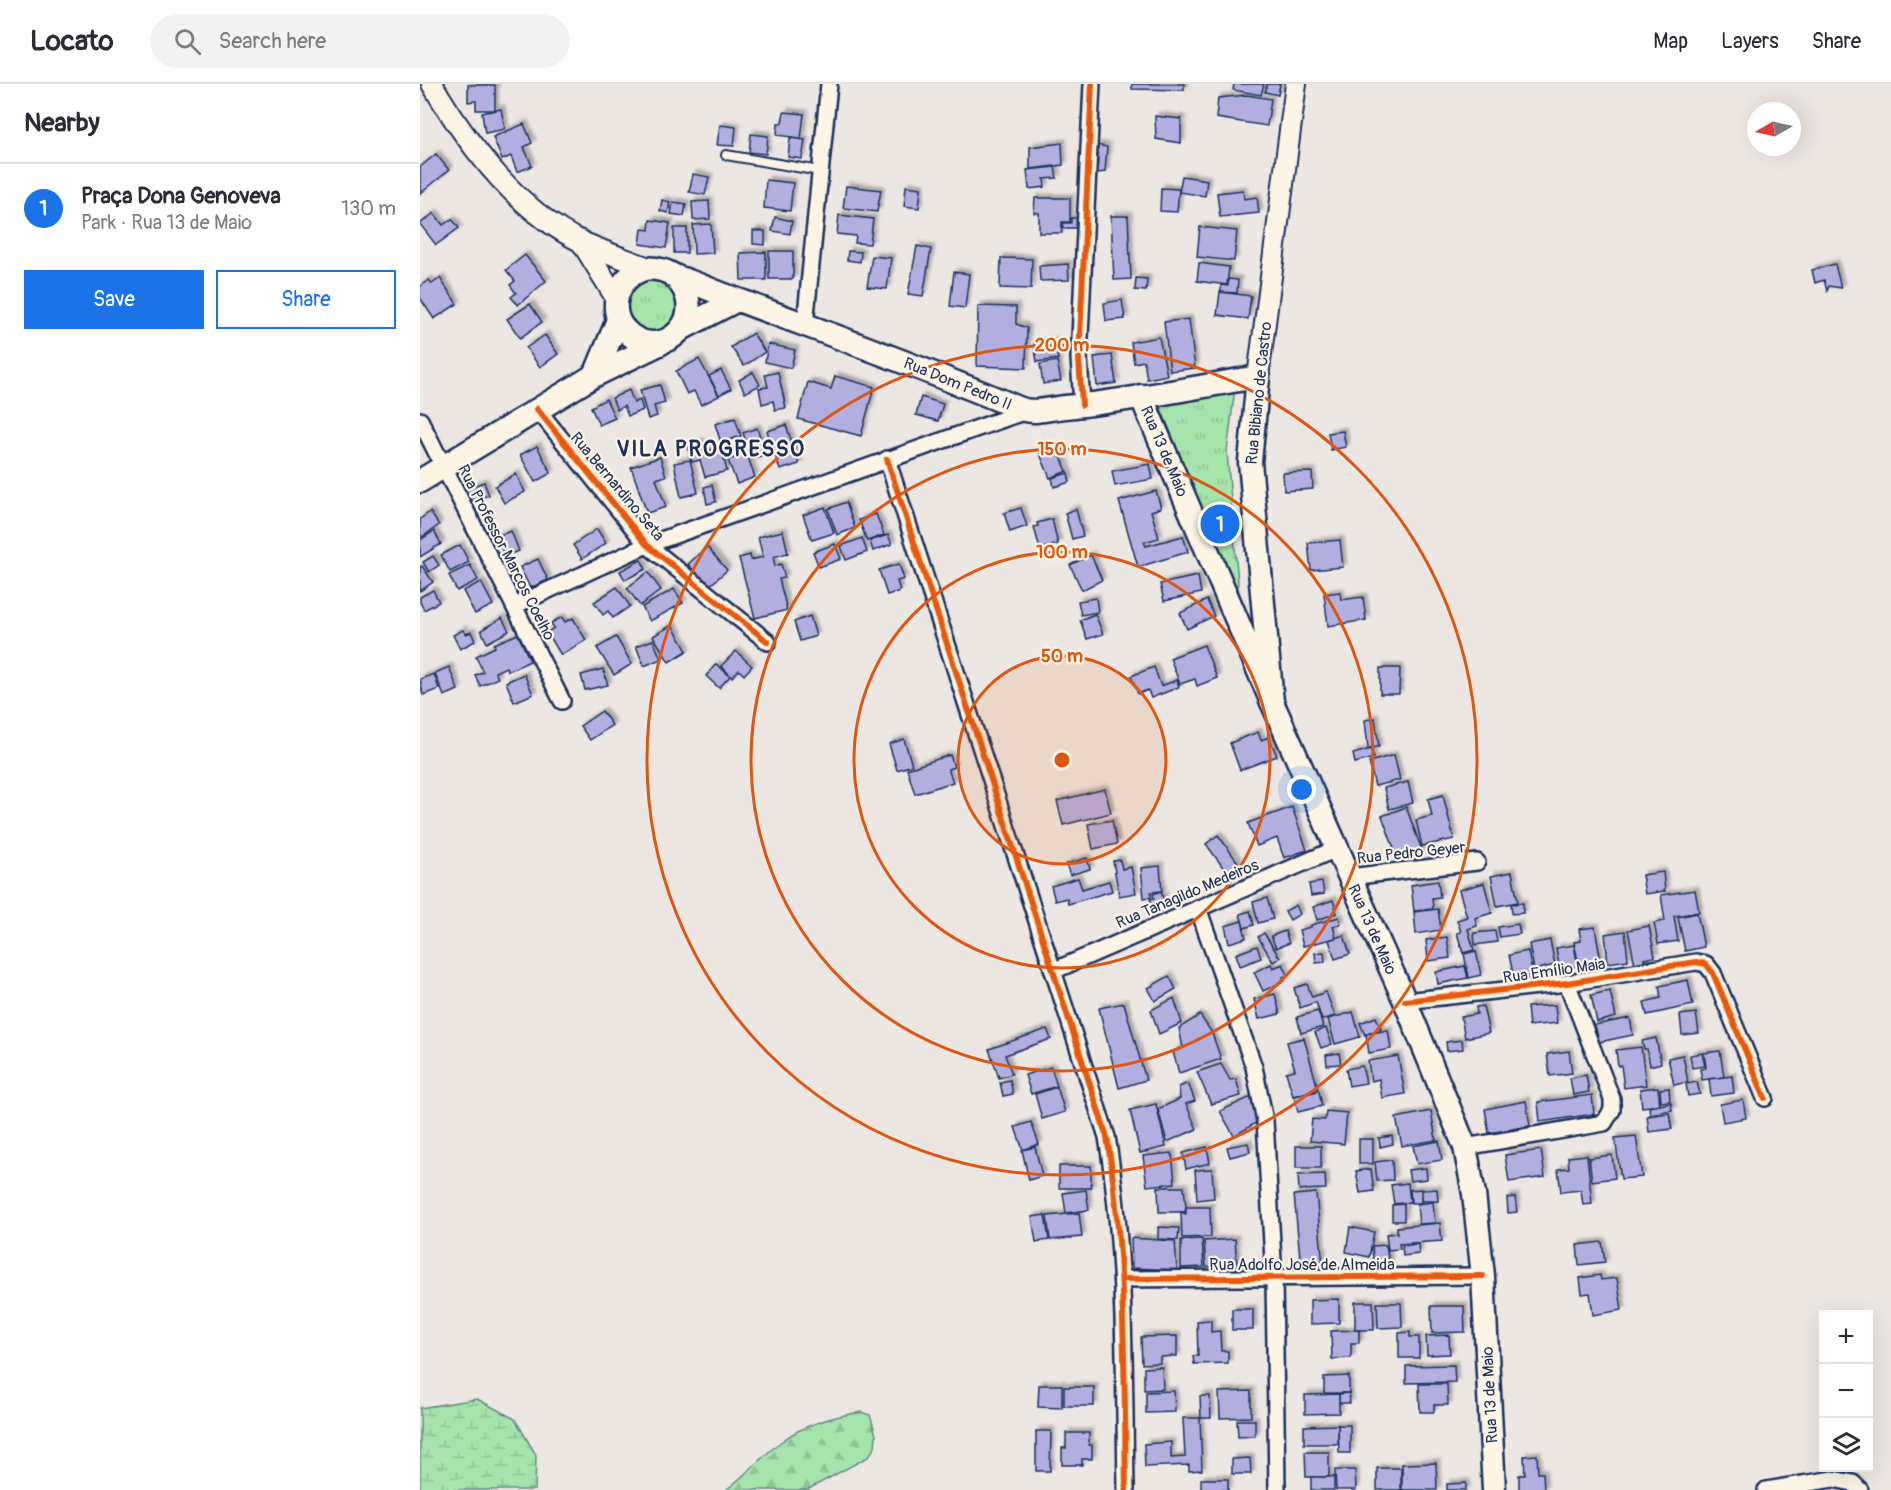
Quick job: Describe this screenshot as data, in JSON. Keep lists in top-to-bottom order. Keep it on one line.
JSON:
{"streets":{"main road":["Rua Dom Pedro II","Rua Bibiano de Castro","Rua 13 de Maio"],"street":["Rua Bernardino Seta","Rua Professor Marcos Coelho","Rua Pedro Geyer","Rua Tanagildo Medeiros","Rua Emílio Maia","Rua Adolfo José de Almeida"]},"crossings":[["Rua Dom Pedro II","Rua Bibiano de Castro"],["Rua Dom Pedro II","Rua 13 de Maio"],["Rua Bibiano de Castro","Rua 13 de Maio"],["Rua 13 de Maio","Rua Pedro Geyer"],["Rua 13 de Maio","Rua Tanagildo Medeiros"],["Rua 13 de Maio","Rua Emílio Maia"],["Rua 13 de Maio","Rua Adolfo José de Almeida"]],"districts":["VILA PROGRESSO"],"north":"left","page":{"header":"Locato","search":"Search here","nav":["Map","Layers","Share"],"heading":"Nearby","list":[{"mark":"1","name":"Praça Dona Genoveva","note":"Park · Rua 13 de Maio","value":"130 m"}],"buttons":["Save","Share"],"pins":"1","map_buttons":["+","−"]},"rings":["200 m","150 m","100 m","50 m"]}
